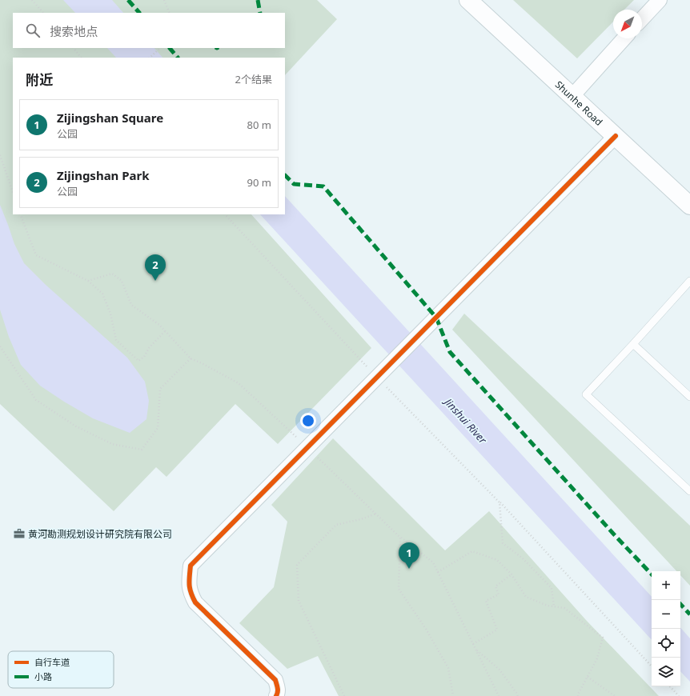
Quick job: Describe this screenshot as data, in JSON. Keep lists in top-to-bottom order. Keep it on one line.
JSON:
{"streets":{"street":["Shunhe Road"]},"water":["Jinshui River"],"places":{"office":["黄河勘测规划设计研究院有限公司"]},"legend":["自行车道","小路"],"north":"bottom left","page":{"search":"搜索地点","heading":["附近","2个结果"],"list":[{"mark":"1","name":"Zijingshan Square","note":"公园","value":"80 m"},{"mark":"2","name":"Zijingshan Park","note":"公园","value":"90 m"}],"pins":["2","1"],"map_buttons":["+","−"]}}
